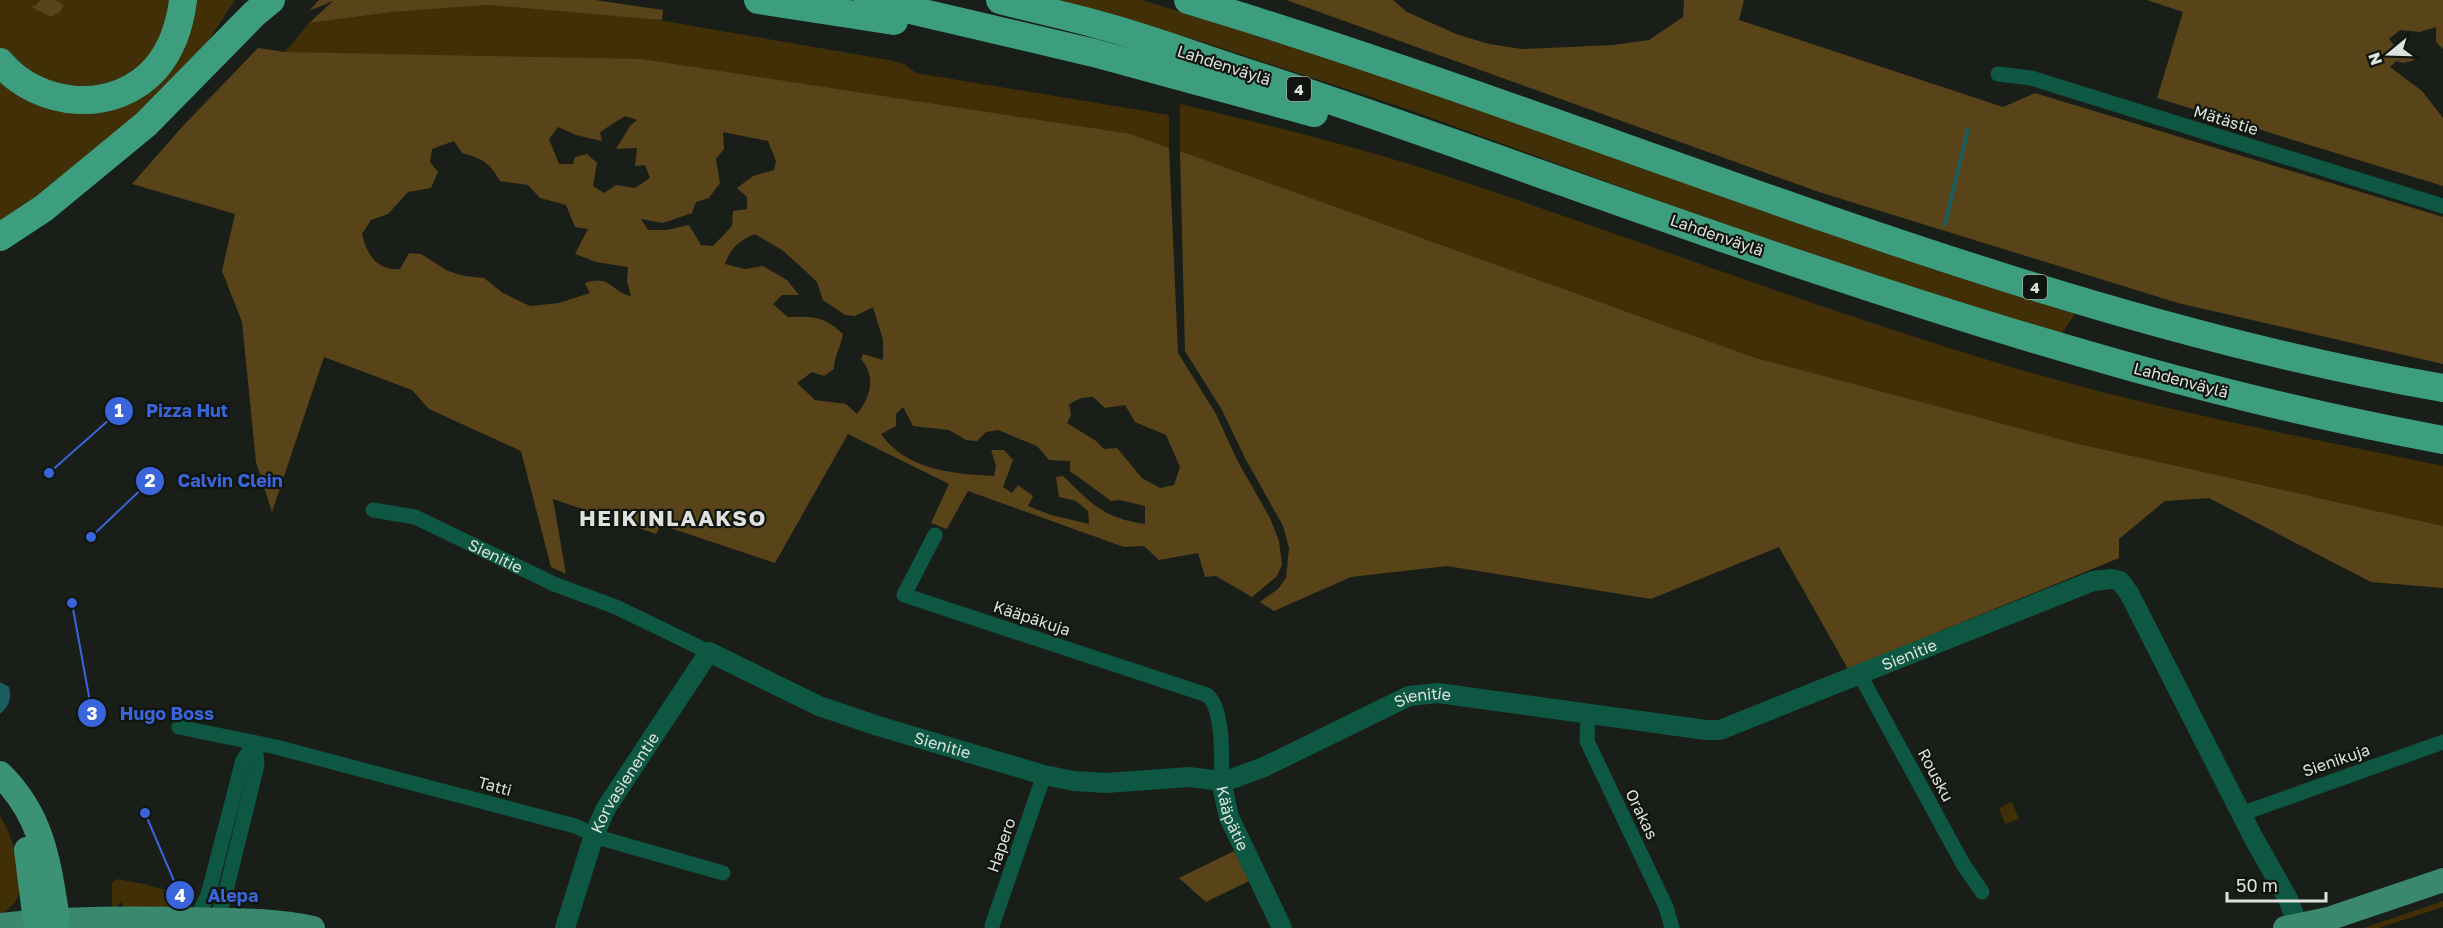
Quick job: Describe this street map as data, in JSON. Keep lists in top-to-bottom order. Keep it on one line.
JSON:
{"streets":{"highway":["Lahdenväylä","4"],"street":["Mätästie","Sienitie","Kääpäkuja","Sienikuja","Rousku","Korvasienentie","Tatti","Orakas","Kääpätie","Hapero"]},"crossings":[["Sienitie","Sienikuja"],["Sienitie","Rousku"],["Sienitie","Korvasienentie"],["Sienitie","Orakas"],["Sienitie","Kääpätie"],["Sienitie","Hapero"],["Kääpäkuja","Kääpätie"],["Korvasienentie","Tatti"]],"districts":["HEIKINLAAKSO"],"places":["Pizza Hut","Calvin Clein","Hugo Boss","Alepa"],"scale_bar":"50 m","north":"left"}
